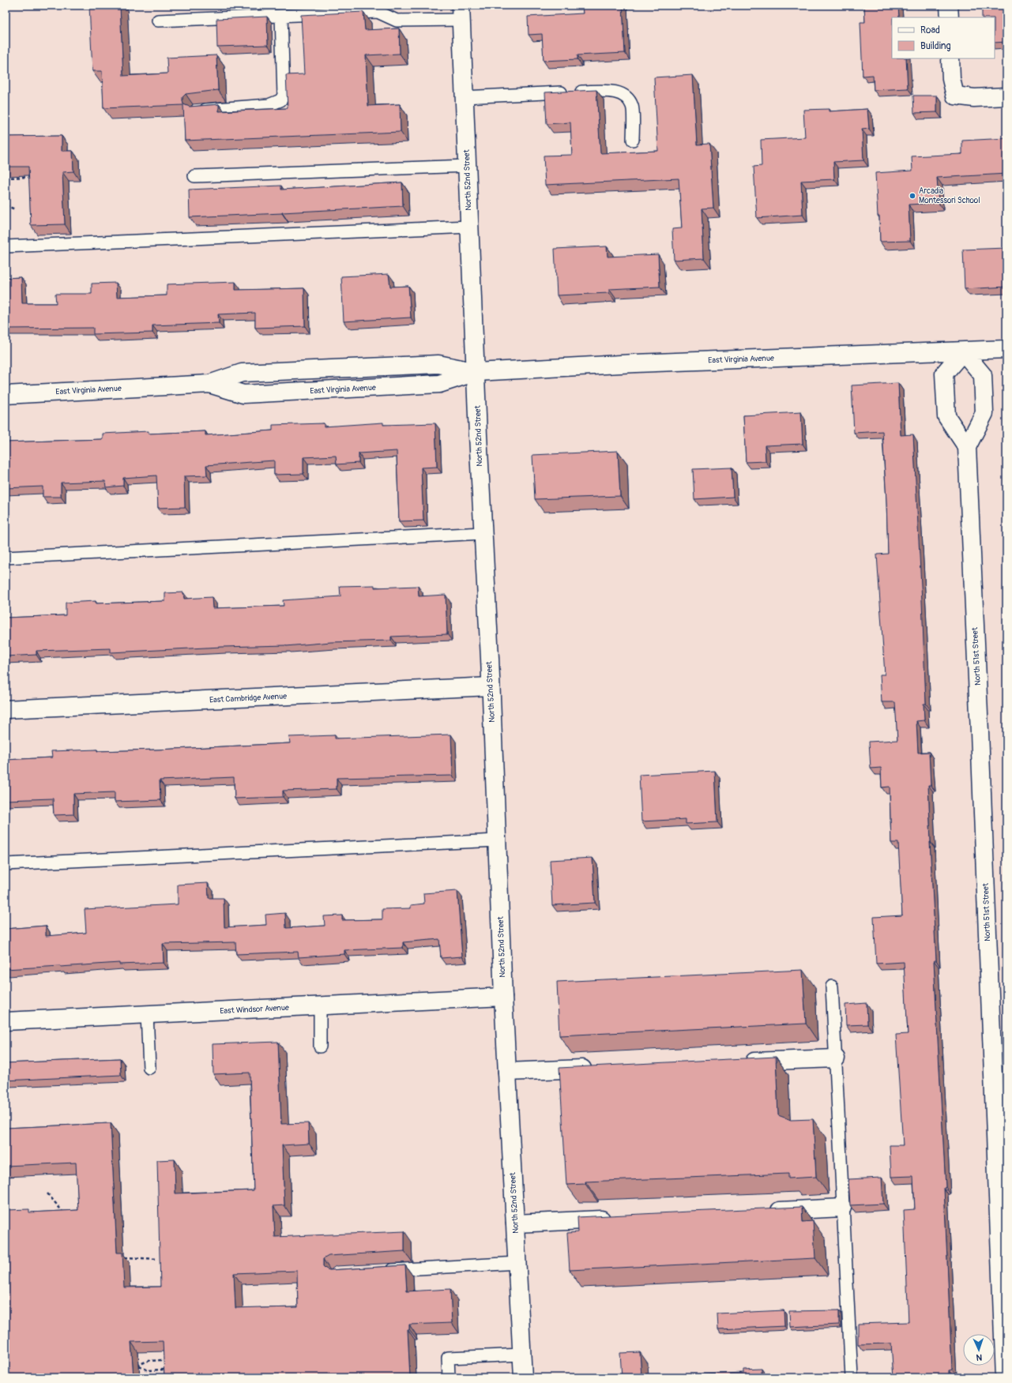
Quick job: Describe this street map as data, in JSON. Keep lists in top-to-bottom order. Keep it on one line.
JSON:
{"streets":{"street":["North 52nd Street","East Virginia Avenue","North 51st Street","East Cambridge Avenue","East Windsor Avenue"]},"crossings":[["North 52nd Street","East Virginia Avenue"],["North 52nd Street","East Cambridge Avenue"],["North 52nd Street","East Windsor Avenue"],["East Virginia Avenue","North 51st Street"]],"places":["Arcadia Montessori School"],"legend":["Road","Building"],"north":"bottom"}
